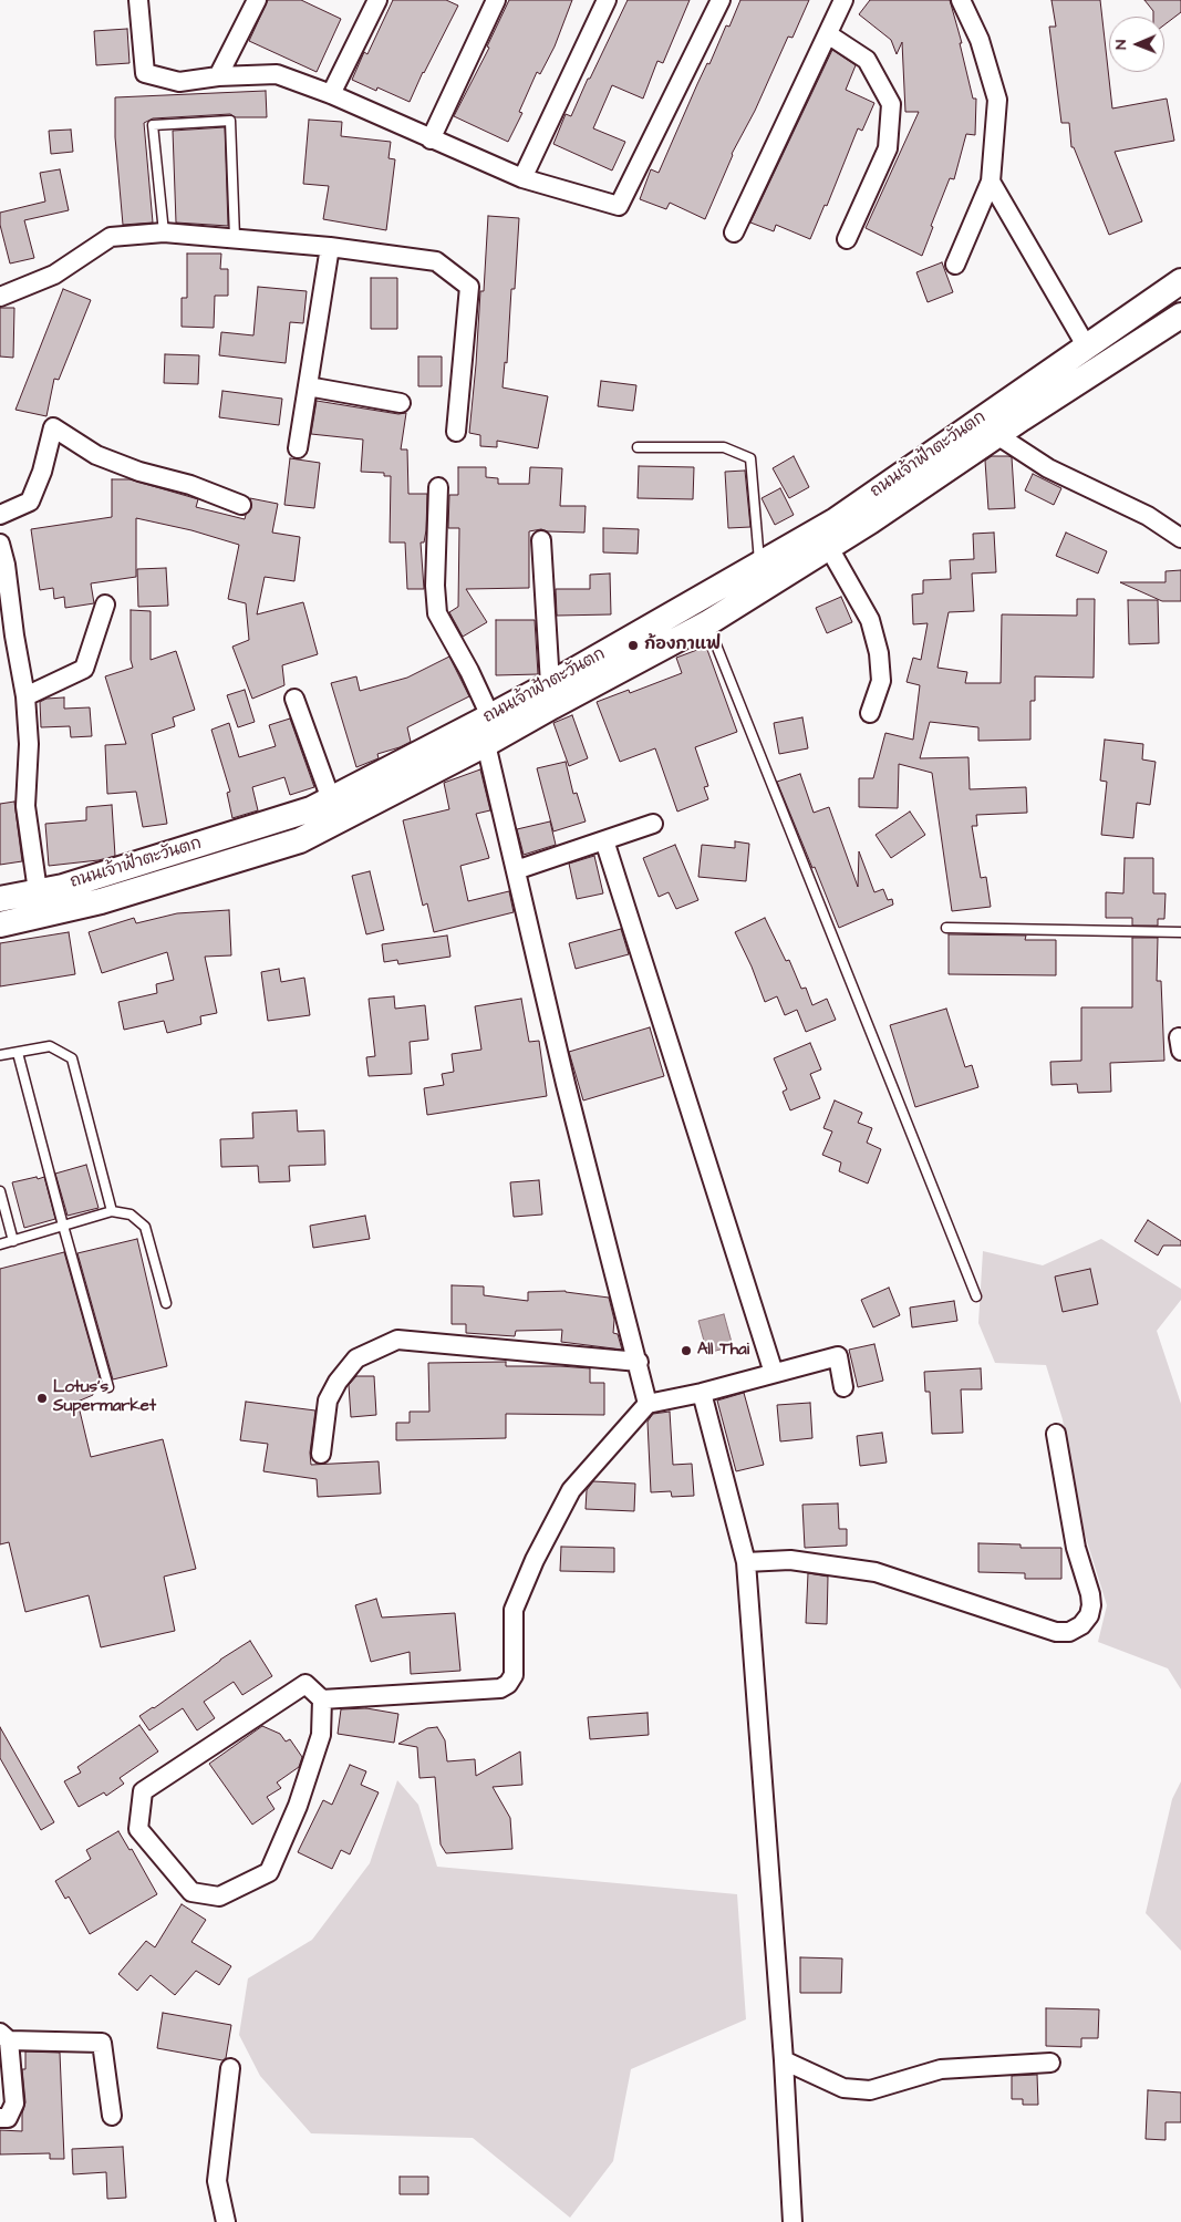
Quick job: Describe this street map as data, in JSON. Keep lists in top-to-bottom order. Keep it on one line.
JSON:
{"streets":{"main road":["ถนนเจ้าฟ้าตะวันตก"]},"places":["ก้องกาแฟ","All Thai","Lotus's Supermarket"],"north":"left"}
